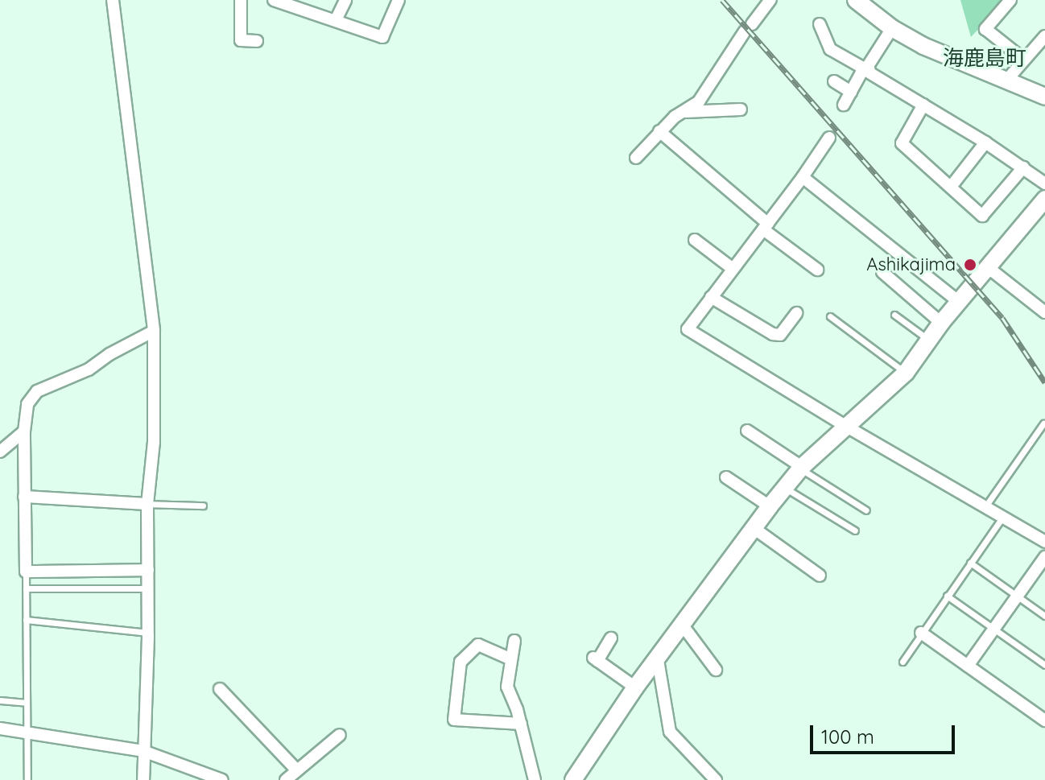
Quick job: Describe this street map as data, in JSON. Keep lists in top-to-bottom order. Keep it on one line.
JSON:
{"districts":["海鹿島町"],"places":["Ashikajima"],"scale_bar":"100 m"}
